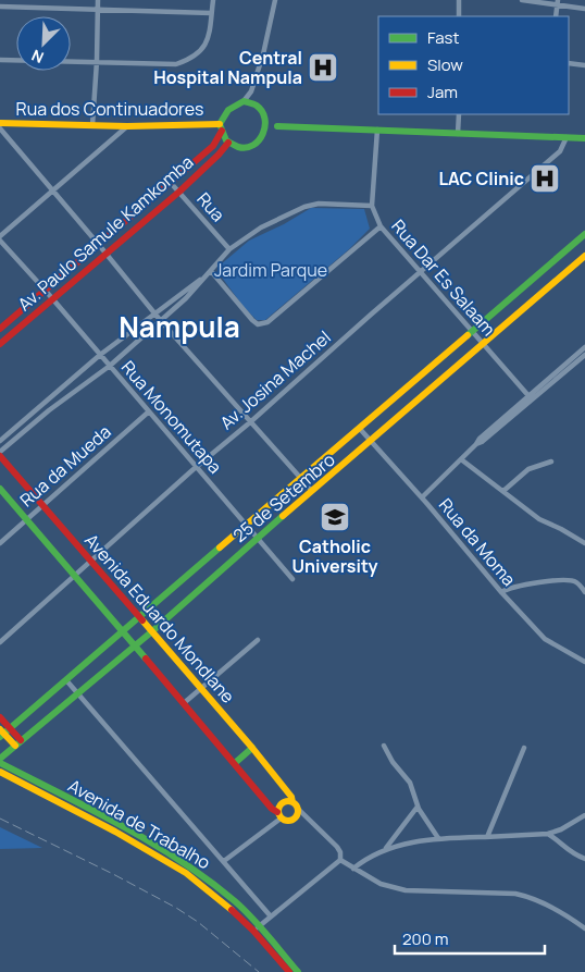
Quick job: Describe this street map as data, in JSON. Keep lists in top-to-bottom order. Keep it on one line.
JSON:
{"streets":{"main road":["Rua dos Continuadores","Av. Paulo Samule Kamkomba","25 de Setembro","Avenida Eduardo Mondlane","Avenida de Trabalho"],"street":["Rua","Rua Dar Es Salaam","Av. Josina Machel","Rua Monomutapa","Rua da Mueda","Rua da Moma"]},"crossings":[["Rua dos Continuadores","Av. Paulo Samule Kamkomba"],["Rua","Av. Paulo Samule Kamkomba"],["Av. Paulo Samule Kamkomba","Rua Monomutapa"],["Rua Dar Es Salaam","Av. Josina Machel"],["Rua Dar Es Salaam","25 de Setembro"],["Av. Josina Machel","Rua Monomutapa"],["Av. Josina Machel","Avenida Eduardo Mondlane"],["Rua Monomutapa","Rua da Mueda"],["Rua Monomutapa","25 de Setembro"],["Rua da Mueda","Avenida Eduardo Mondlane"],["25 de Setembro","Rua da Moma"],["25 de Setembro","Avenida Eduardo Mondlane"]],"districts":["Nampula"],"parks":["Jardim Parque"],"places":{"hospital":["Central Hospital Nampula","LAC Clinic"],"school or university":["Catholic University"]},"legend":["Fast","Slow","Jam"],"scale_bar":"200 m","north":"bottom left"}
